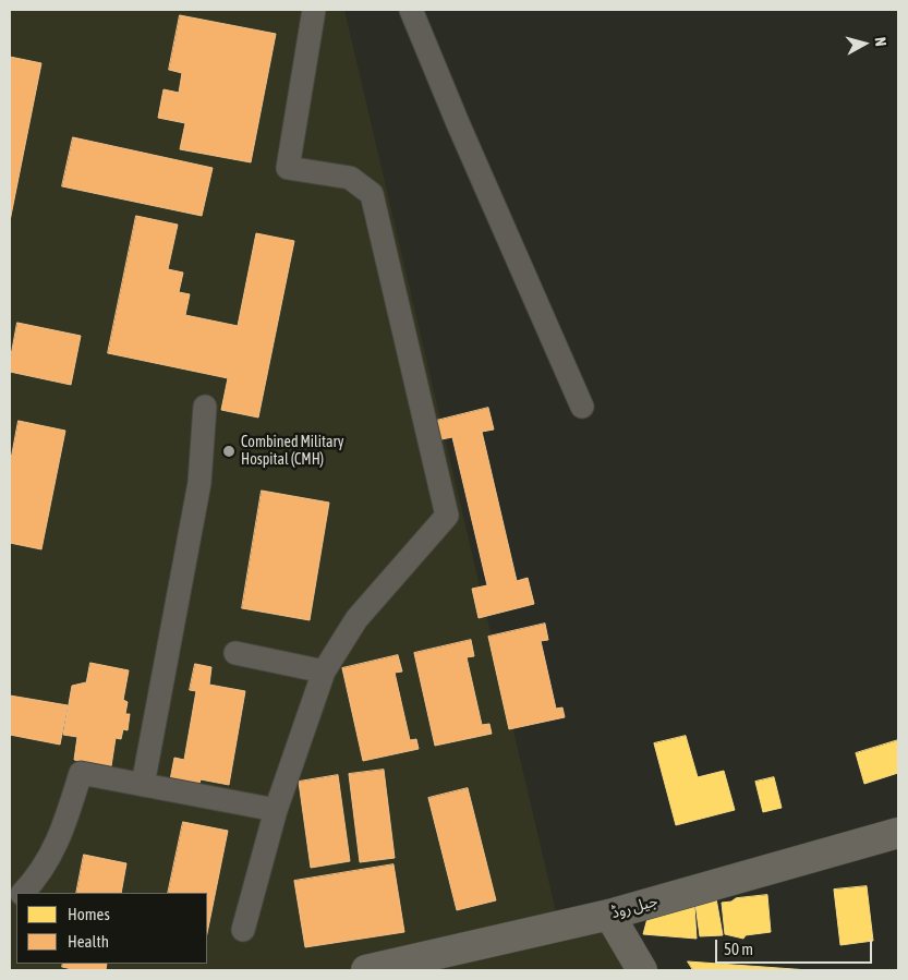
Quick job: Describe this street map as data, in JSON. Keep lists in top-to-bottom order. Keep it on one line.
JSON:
{"streets":{"main road":["جیل روڈ"]},"places":["Combined Military Hospital (CMH)"],"legend":["Homes","Health"],"scale_bar":"50 m","north":"right"}
